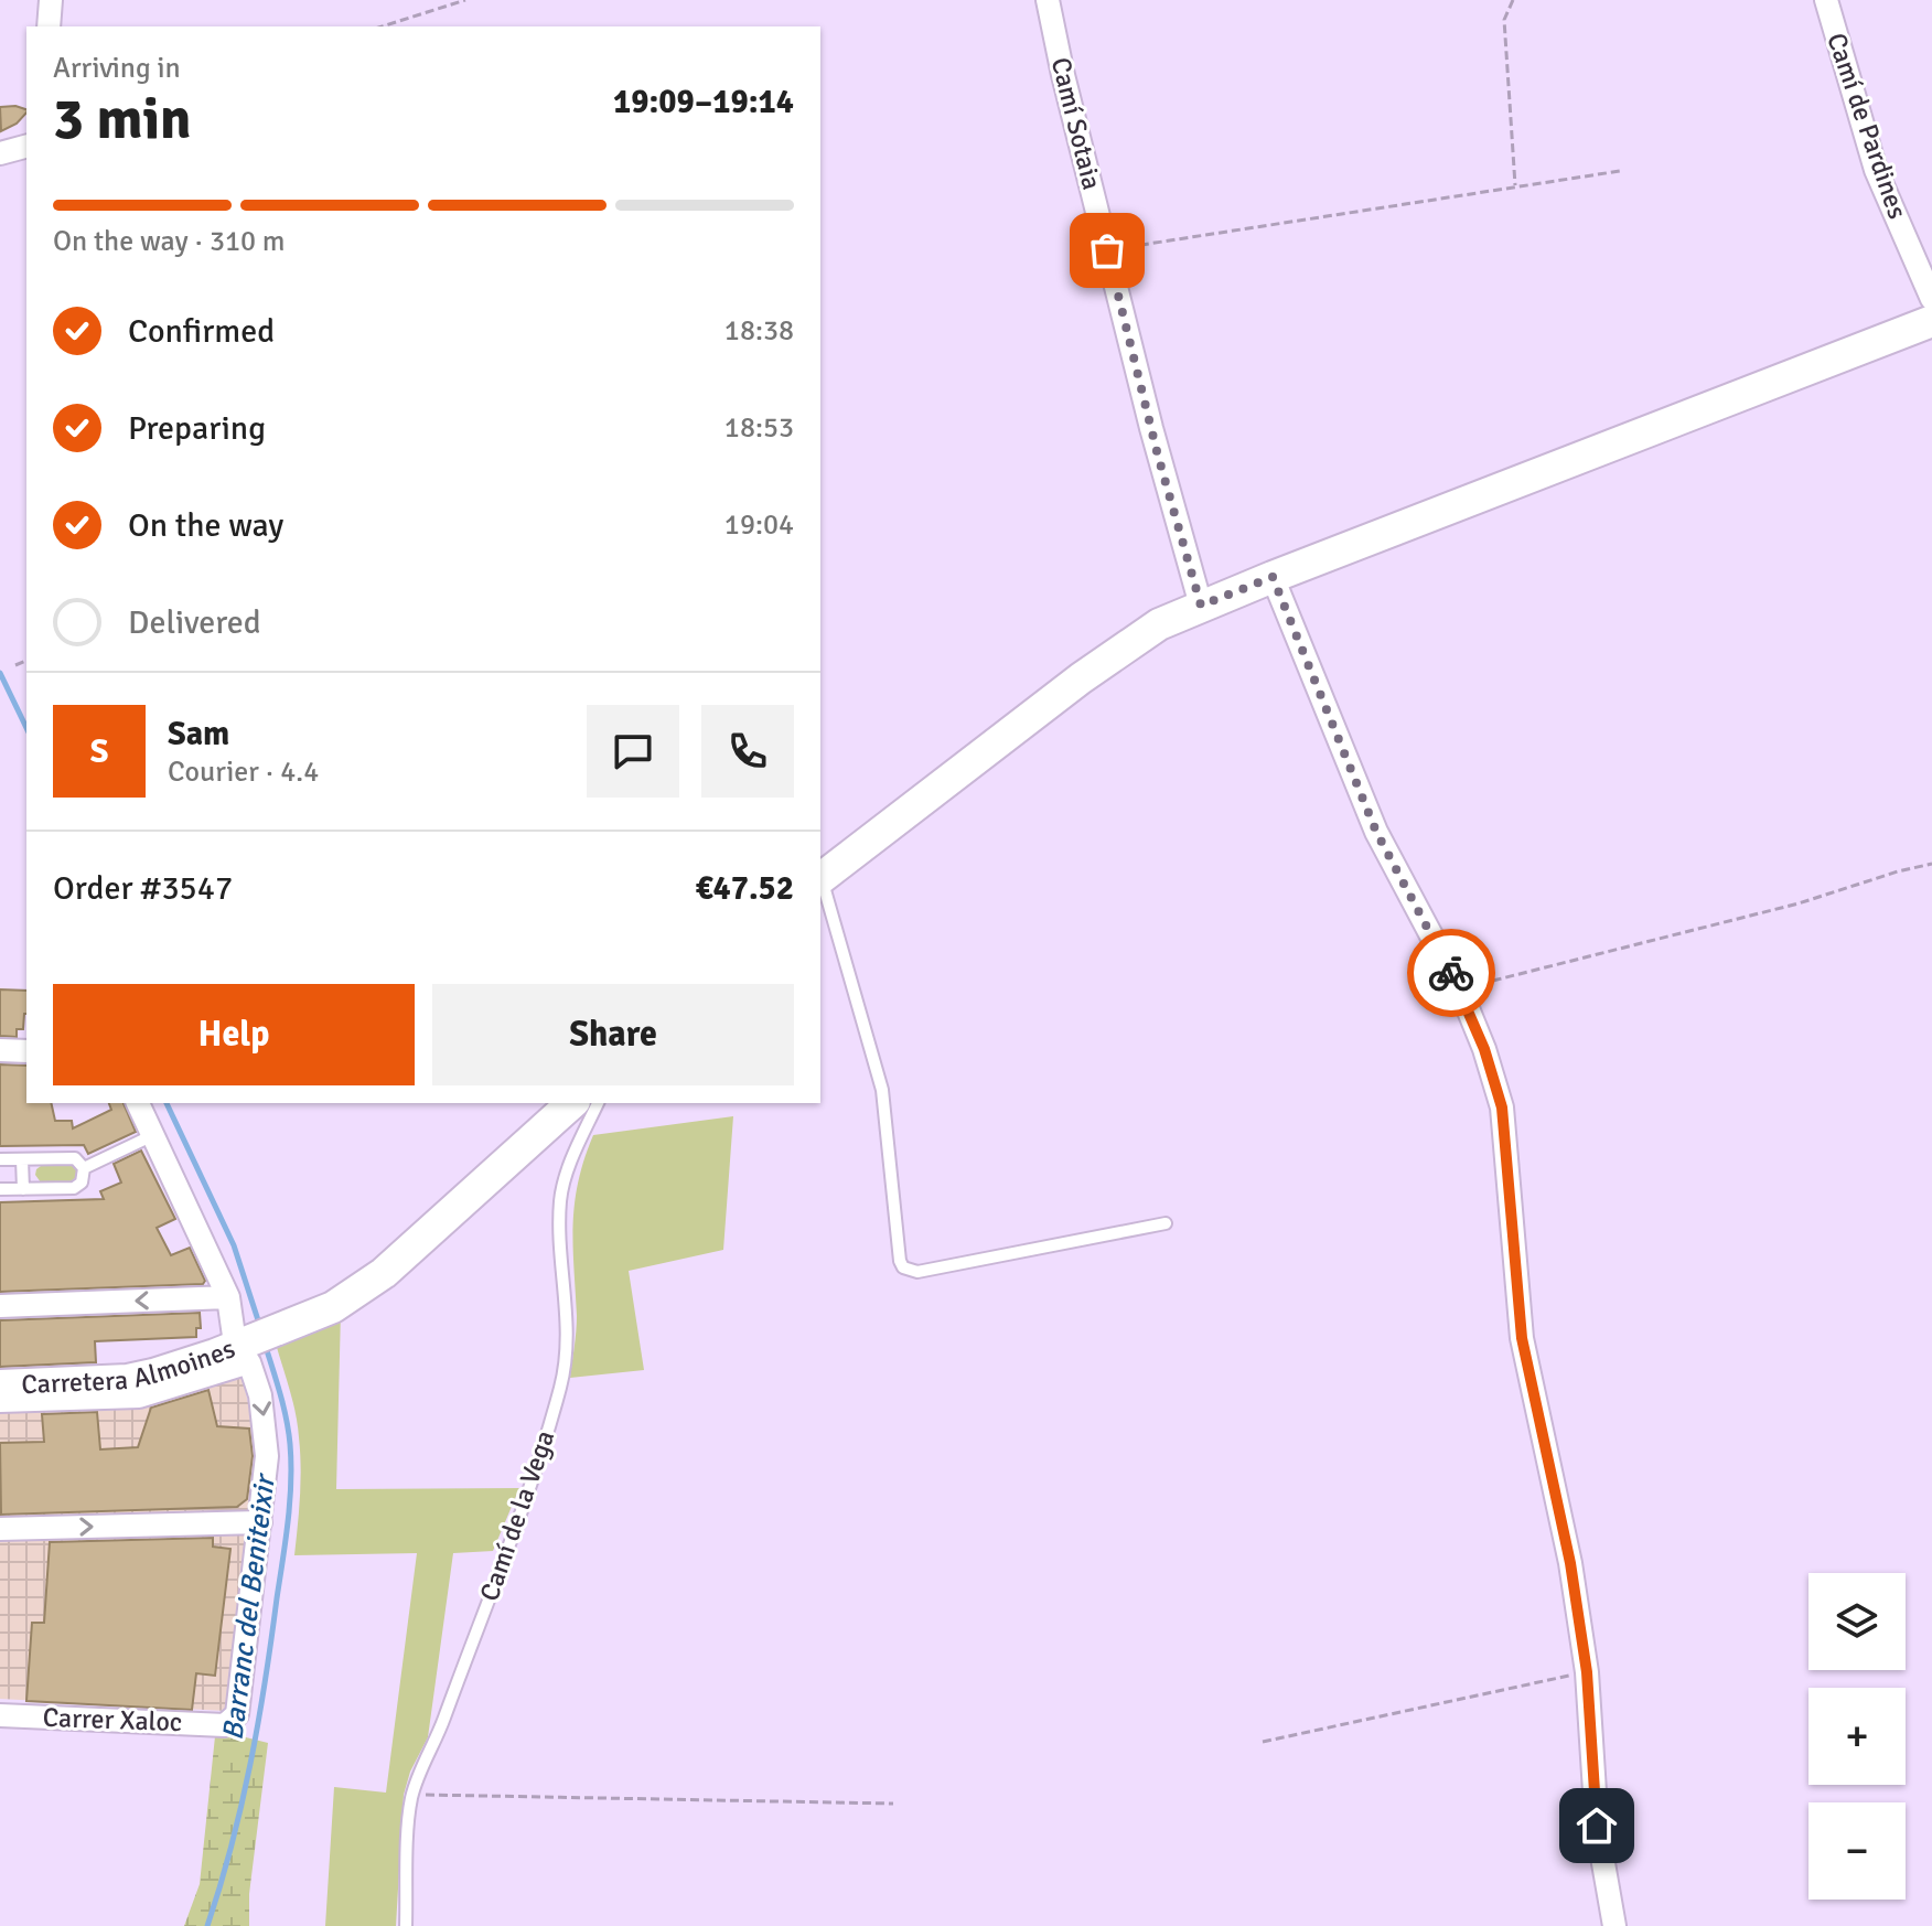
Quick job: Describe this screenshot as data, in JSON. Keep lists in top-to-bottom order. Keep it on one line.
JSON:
{"streets":{"street":["Camí Sotaia","Camí de Pardines","Carretera Almoines","Carrer Xaloc"],"lane":["Camí de la Vega"]},"water":["Barranc del Beniteixir"],"page":{"heading":["3 min","Arriving in","19:09–19:14"],"panel":["Sam","Courier · 4.4","Order #3547","€47.52"],"bar":"On the way · 310 m","list":[["Confirmed","18:38"],["Preparing","18:53"],["On the way","19:04"],"Delivered"],"round":"S","buttons":["Help","Share"],"map_buttons":["+","−"]}}
